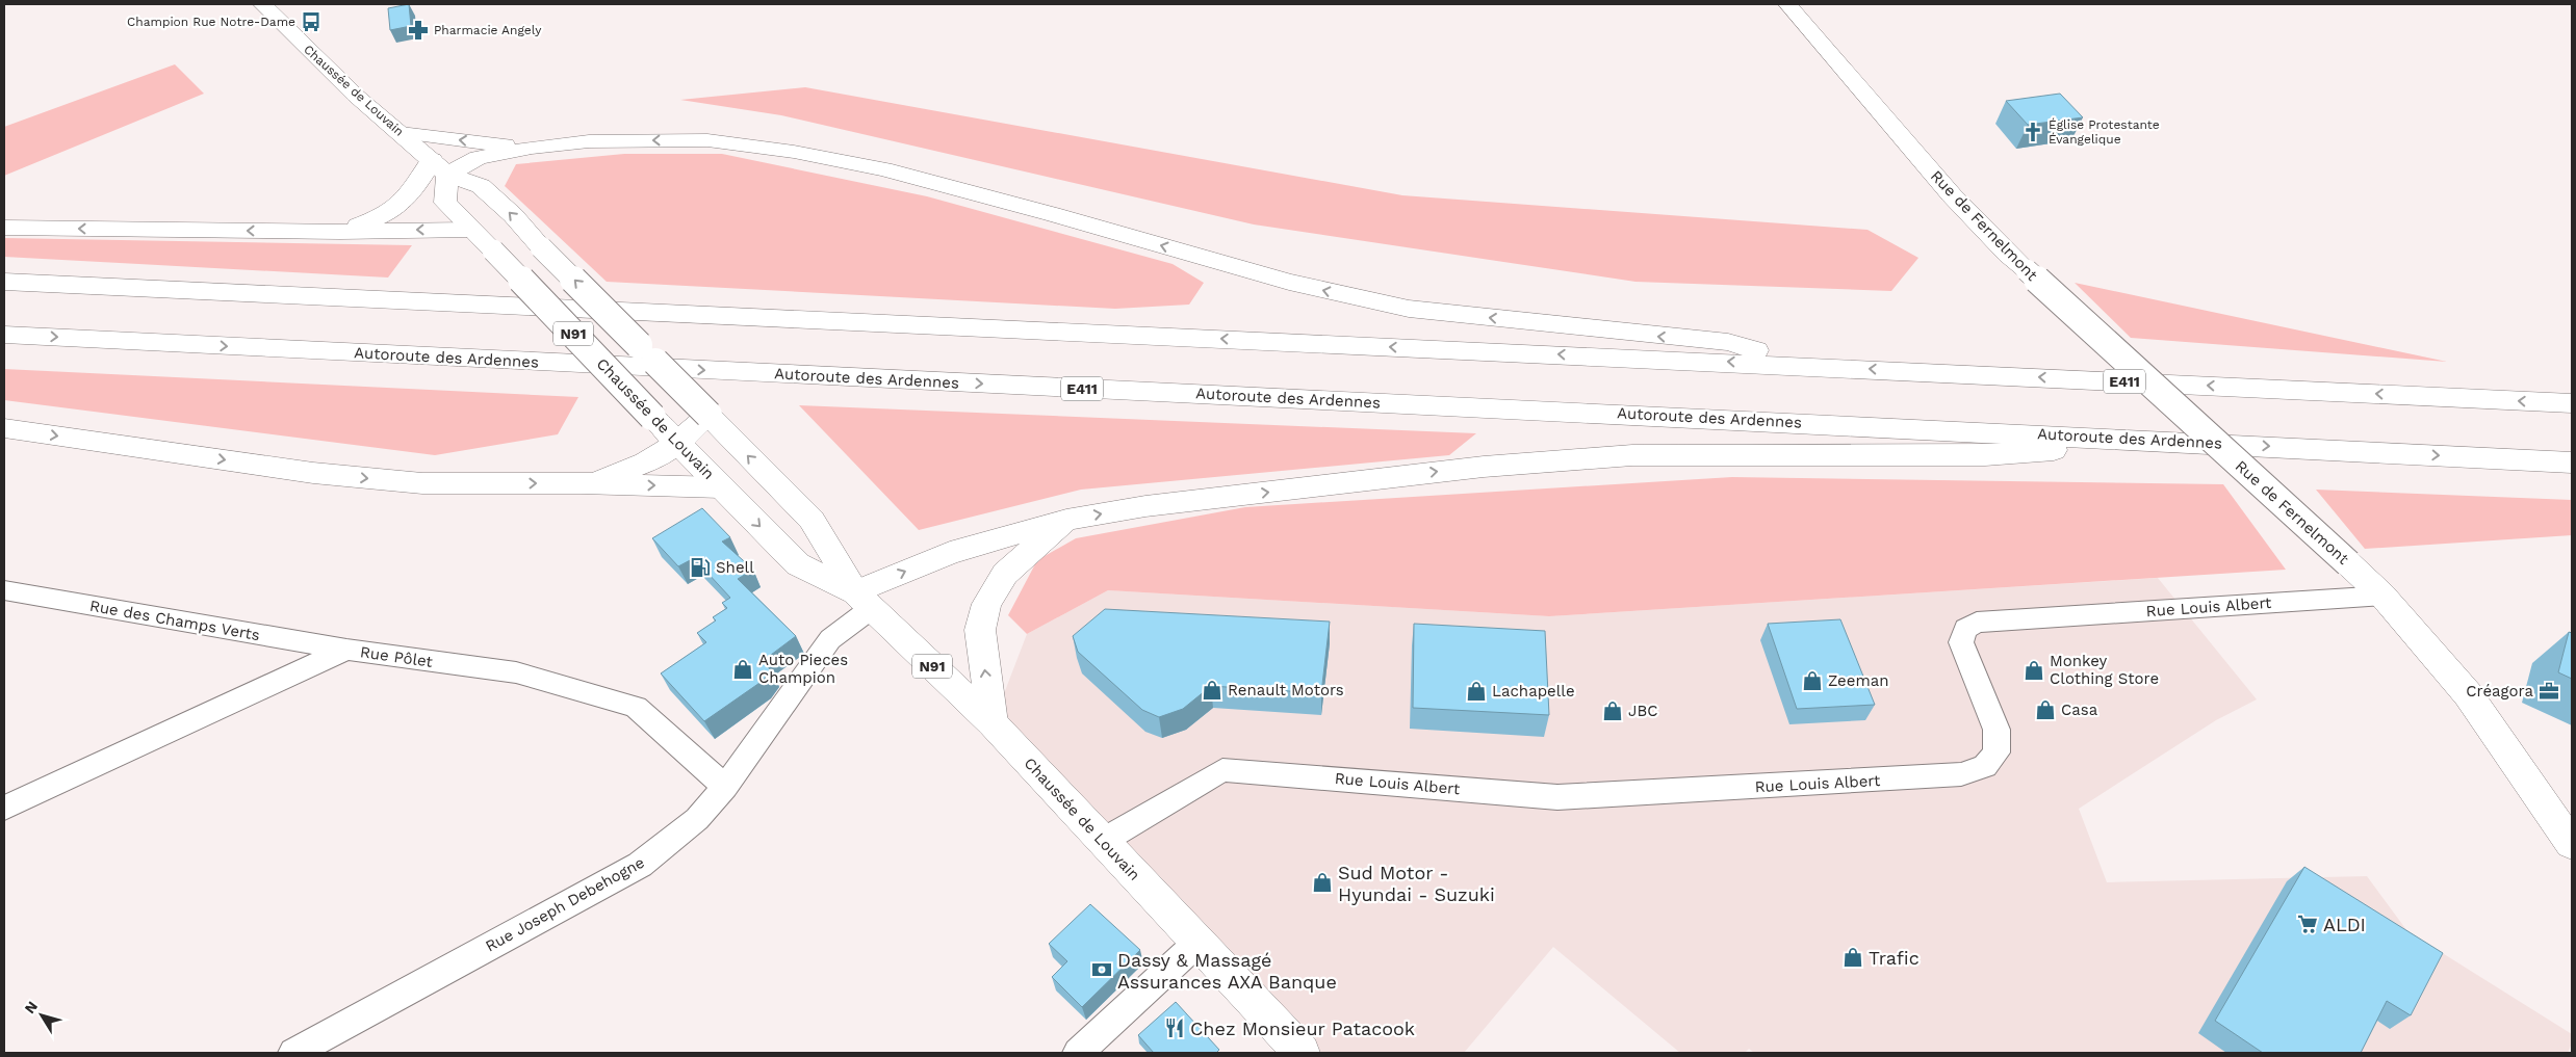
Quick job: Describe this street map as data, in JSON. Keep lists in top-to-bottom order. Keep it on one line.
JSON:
{"streets":{"main road":["Chaussée de Louvain","Rue de Fernelmont","N91","Autoroute des Ardennes","E411"],"street":["Rue Louis Albert","Rue des Champs Verts","Rue Pôlet","Rue Joseph Debehogne"]},"crossings":[["Chaussée de Louvain","Rue Louis Albert"],["Chaussée de Louvain","Rue Joseph Debehogne"],["Rue de Fernelmont","Rue Louis Albert"],["Rue des Champs Verts","Rue Pôlet"],["Rue Pôlet","Rue Joseph Debehogne"]],"places":{"bus stop":["Champion Rue Notre-Dame"],"pharmacy":["Pharmacie Angely"],"church":["Église Protestante Évangelique"],"fuel station":["Shell"],"shop":["Auto Pieces Champion","Monkey Clothing Store","Zeeman","Renault Motors","Lachapelle","Casa","JBC","Sud Motor - Hyundai - Suzuki","Trafic"],"office":["Créagora"],"supermarket":["ALDI"],"bank":["Dassy & Massagé Assurances AXA Banque"],"restaurant":["Chez Monsieur Patacook"]},"north":"top left"}
